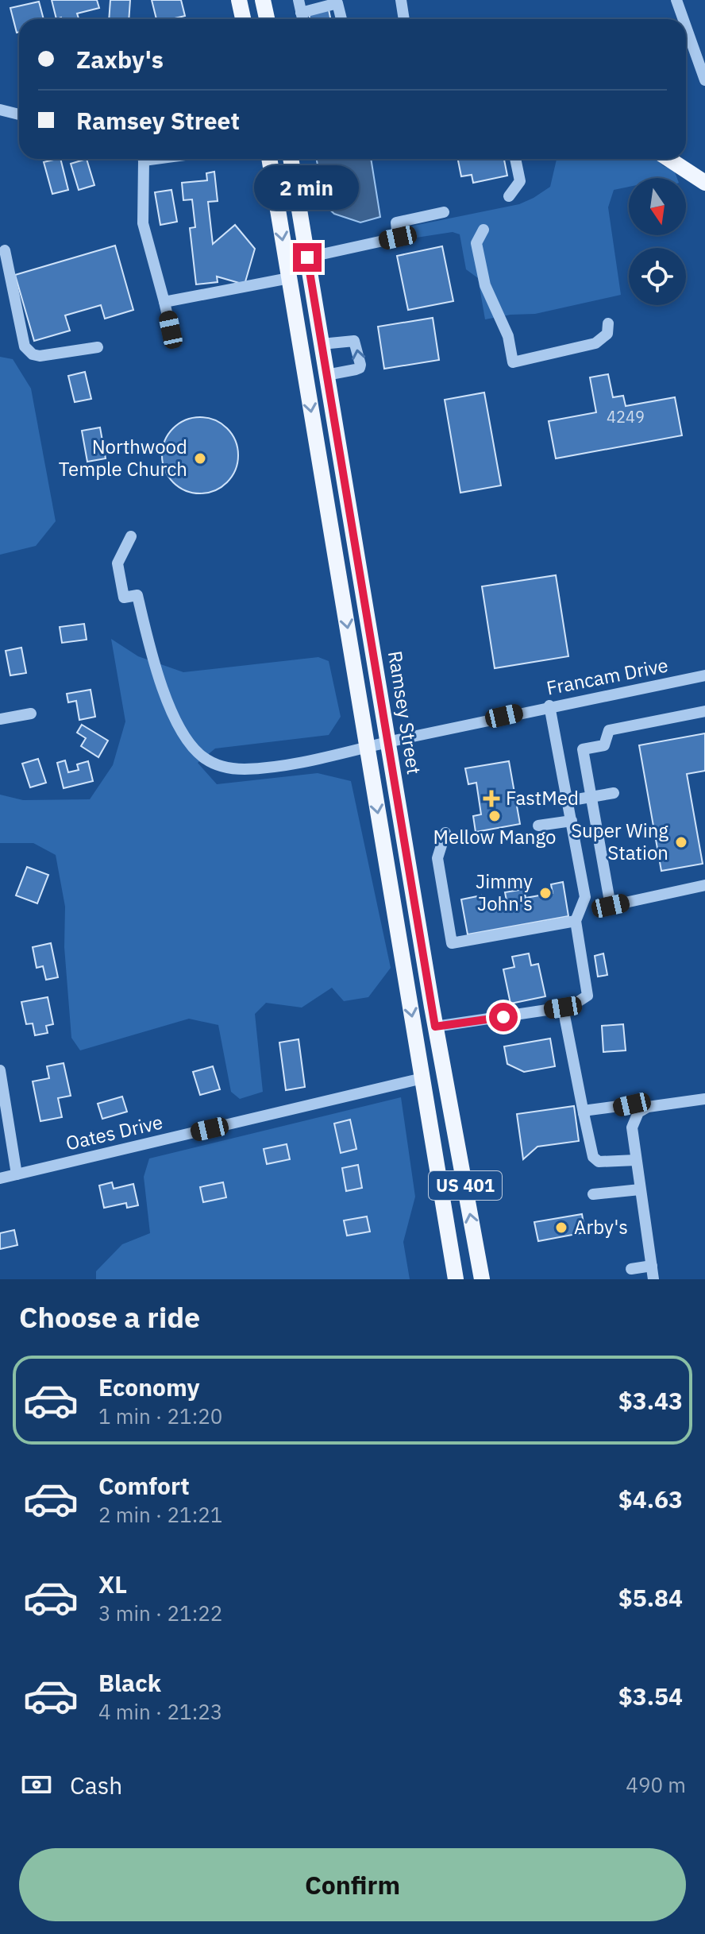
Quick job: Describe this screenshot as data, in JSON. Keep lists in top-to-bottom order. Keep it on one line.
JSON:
{"streets":{"main road":["Ramsey Street","US 401"],"street":["Francam Drive","Oates Drive"]},"crossings":[["Francam Drive","Ramsey Street"],["Francam Drive","US 401"],["Oates Drive","US 401"]],"places":{"other":["Northwood Temple Church","Mellow Mango","Super Wing Station","Jimmy John's","Arby's"],"health":["FastMed"]},"house_numbers":["4249"],"north":"bottom","page":{"banner":["Zaxby's","Ramsey Street"],"bubble":"2 min","heading":"Choose a ride","list":[{"name":"Economy","note":"1 min · 21:20","value":"$3.43"},{"name":"Comfort","note":"2 min · 21:21","value":"$4.63"},{"name":"XL","note":"3 min · 21:22","value":"$5.84"},{"name":"Black","note":"4 min · 21:23","value":"$3.54"}],"pay":["Cash","490 m"],"buttons":"Confirm"}}
